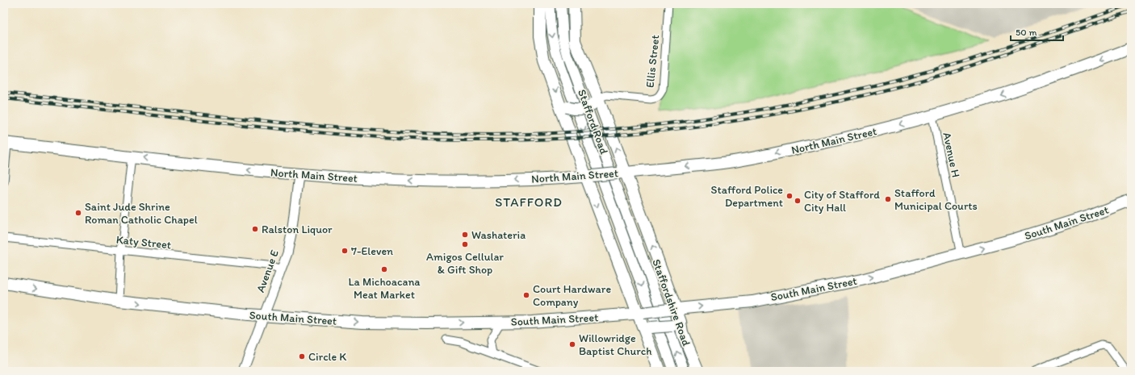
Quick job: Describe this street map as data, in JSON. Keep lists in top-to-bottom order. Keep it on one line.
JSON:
{"streets":{"highway":["North Main Street","South Main Street"],"main road":["Stafford Road","Staffordshire Road"],"street":["Ellis Street","Avenue H","Katy Street","Avenue E"]},"crossings":[["Stafford Road","Staffordshire Road"],["North Main Street","Avenue H"],["North Main Street","Avenue E"],["Avenue H","South Main Street"],["South Main Street","Avenue E"],["Katy Street","Avenue E"]],"one_way":["North Main Street","South Main Street"],"districts":["STAFFORD"],"places":["Stafford Police Department","Stafford Municipal Courts","City of Stafford City Hall","Saint Jude Shrine Roman Catholic Chapel","Ralston Liquor","Washateria","Amigos Cellular & Gift Shop","7-Eleven","La Michoacana Meat Market","Court Hardware Company","Willowridge Baptist Church","Circle K"],"scale_bar":"50 m"}
